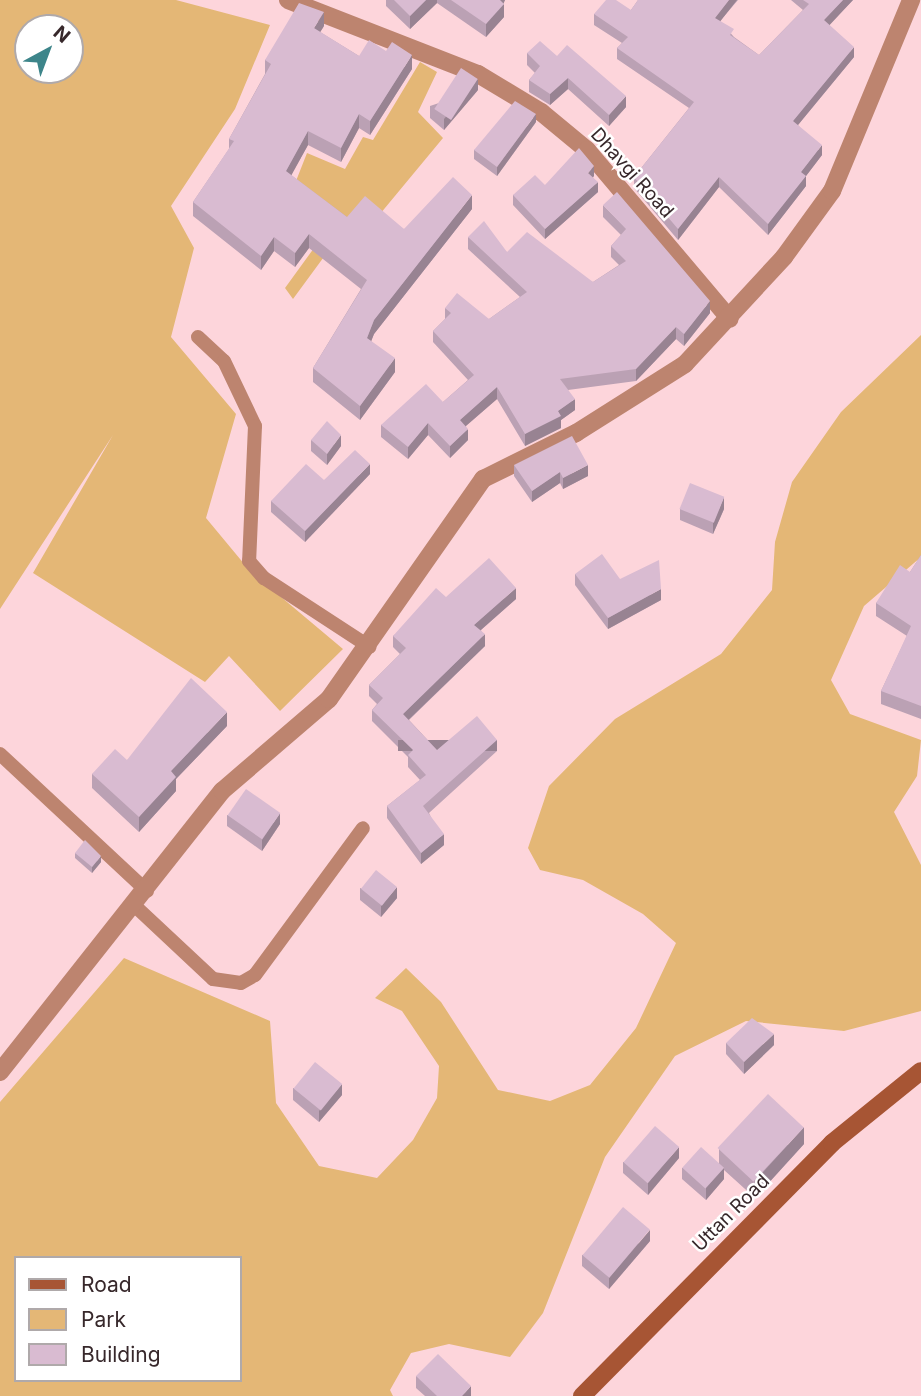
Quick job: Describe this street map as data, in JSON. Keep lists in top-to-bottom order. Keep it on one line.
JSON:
{"streets":{"main road":["Uttan Road"],"street":["Dhavgi Road"]},"legend":["Road","Park","Building"],"north":"top right"}
